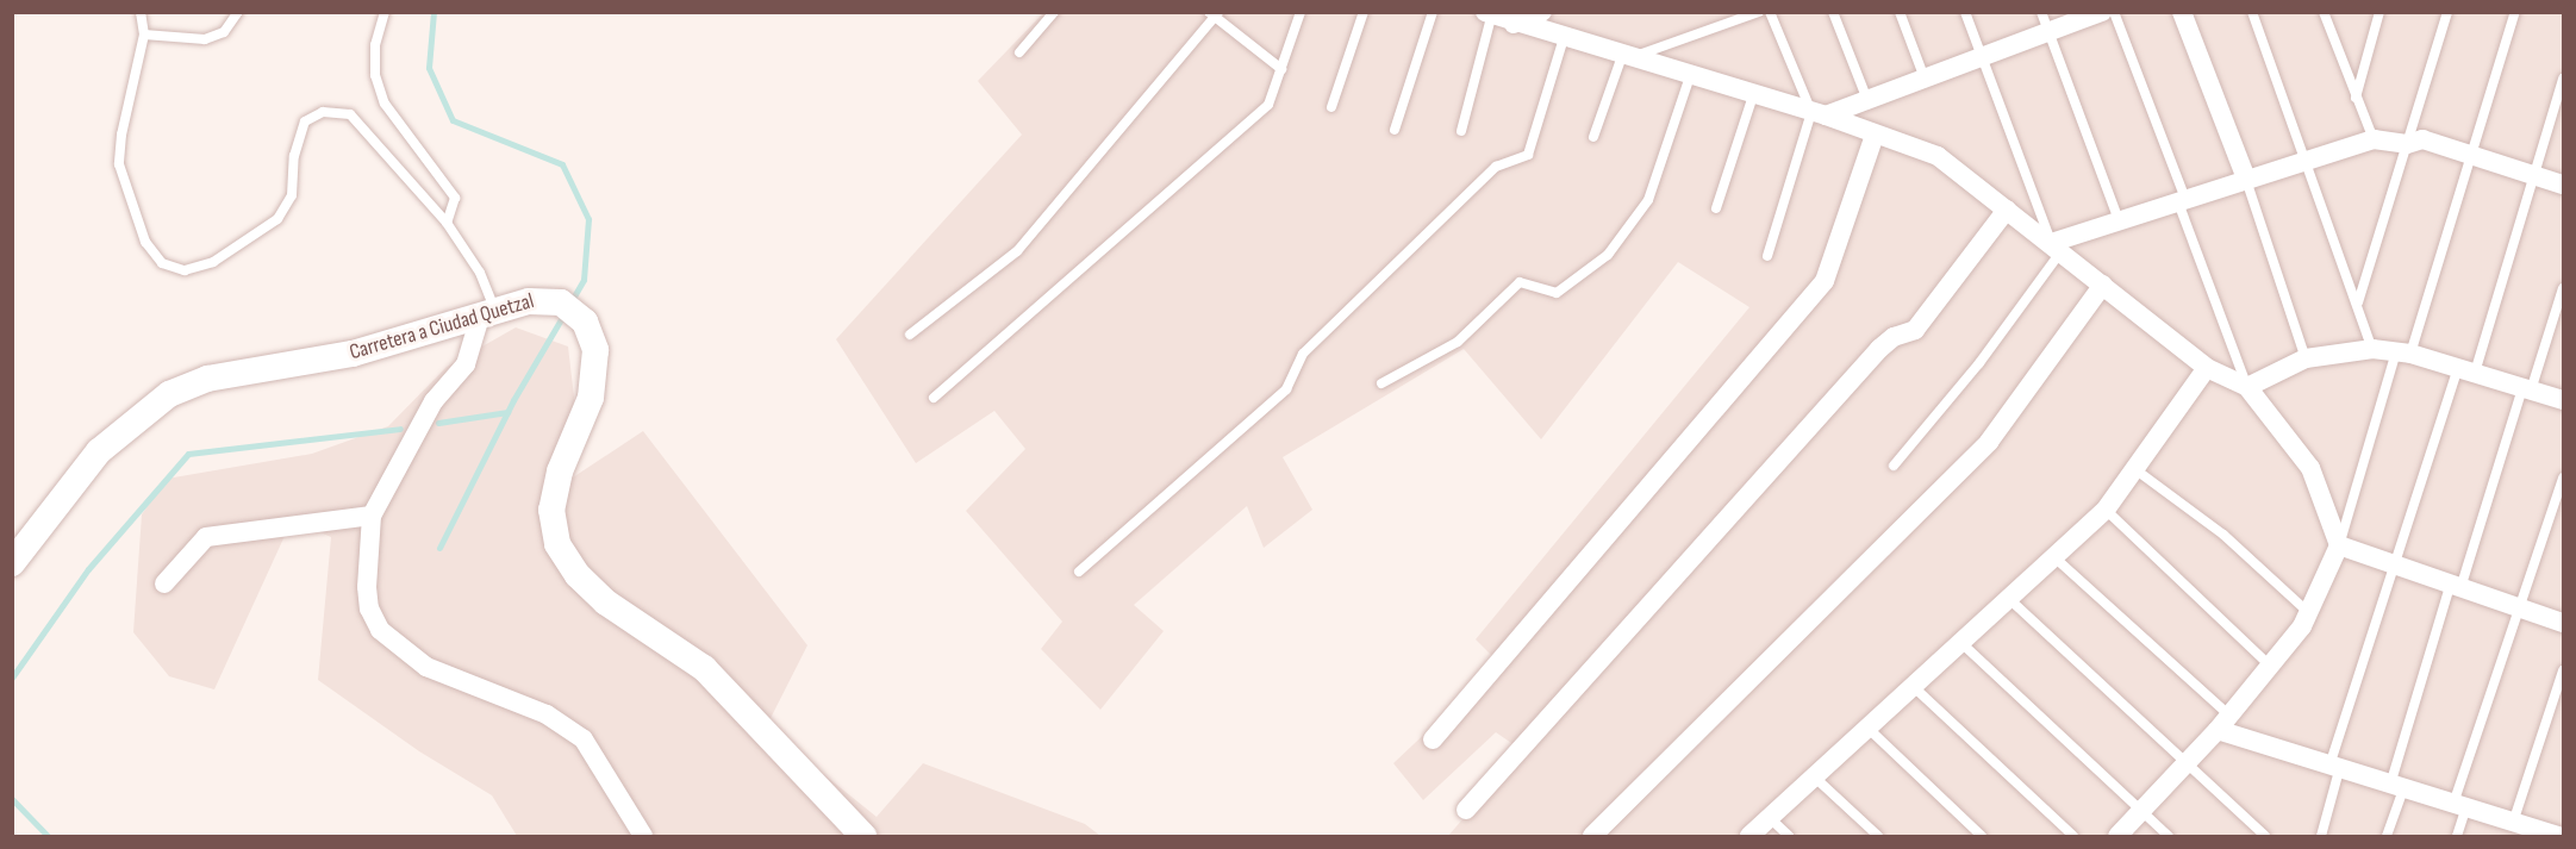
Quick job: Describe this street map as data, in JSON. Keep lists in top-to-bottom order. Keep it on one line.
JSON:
{"streets":{"main road":["Carretera a Ciudad Quetzal"]}}
